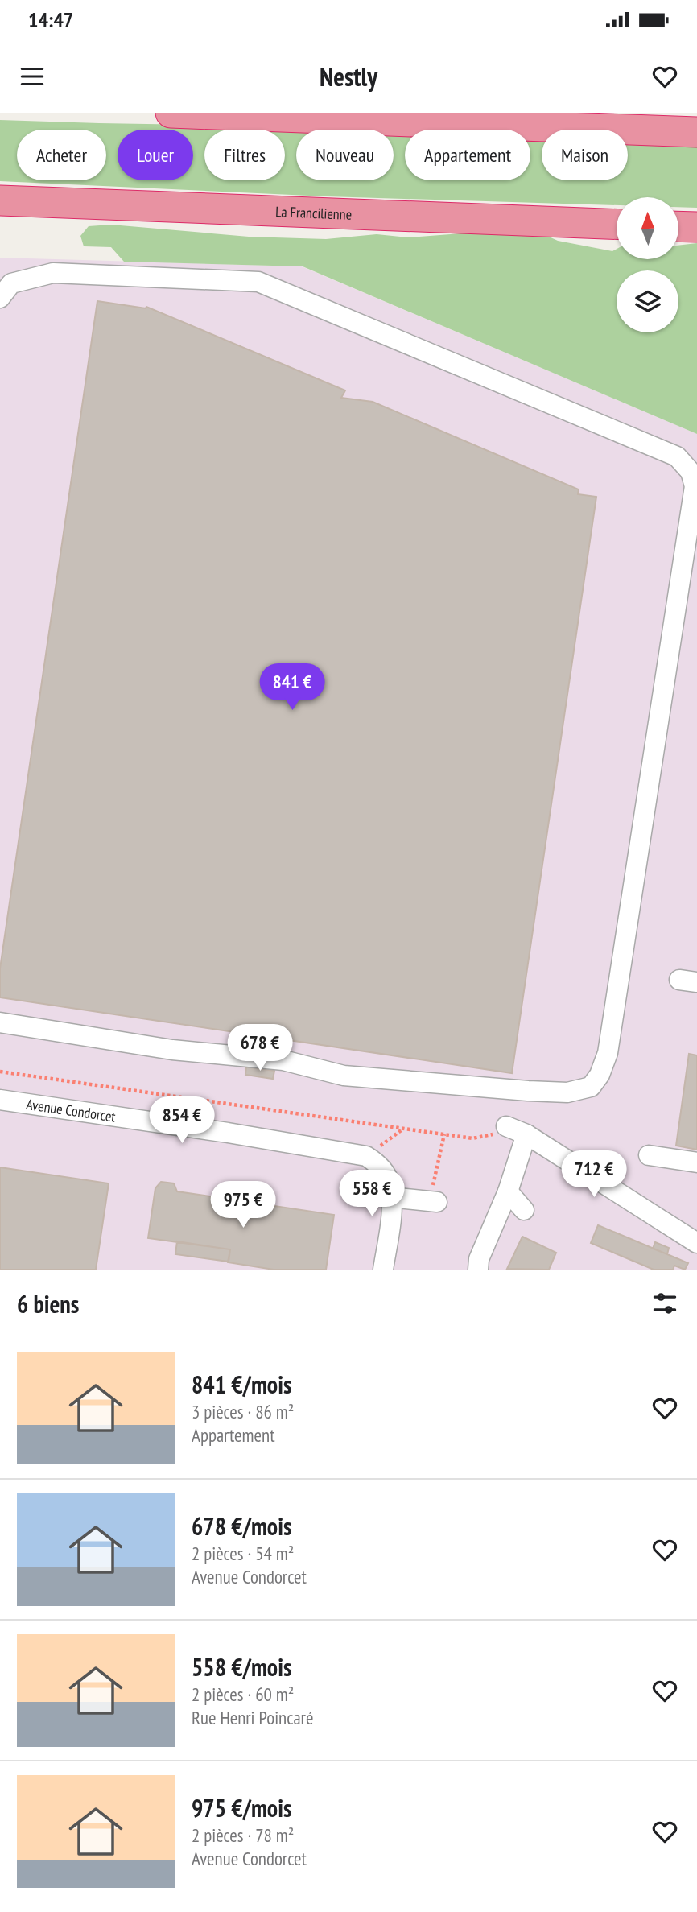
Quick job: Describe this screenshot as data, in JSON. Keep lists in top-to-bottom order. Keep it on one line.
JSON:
{"streets":{"highway":["La Francilienne"],"street":["Avenue Condorcet"]},"north":"top","page":{"status":"14:47","header":"Nestly","chip":["Acheter","Louer","Filtres","Nouveau","Appartement","Maison"],"price":["841 €","678 €","854 €","712 €","558 €","975 €"],"heading":"6 biens","list":[{"name":"841 €/mois","note":"3 pièces · 86 m² · Appartement"},{"name":"678 €/mois","note":"2 pièces · 54 m² · Avenue Condorcet"},{"name":"558 €/mois","note":"2 pièces · 60 m² · Rue Henri Poincaré"},{"name":"975 €/mois","note":"2 pièces · 78 m² · Avenue Condorcet"}]}}
